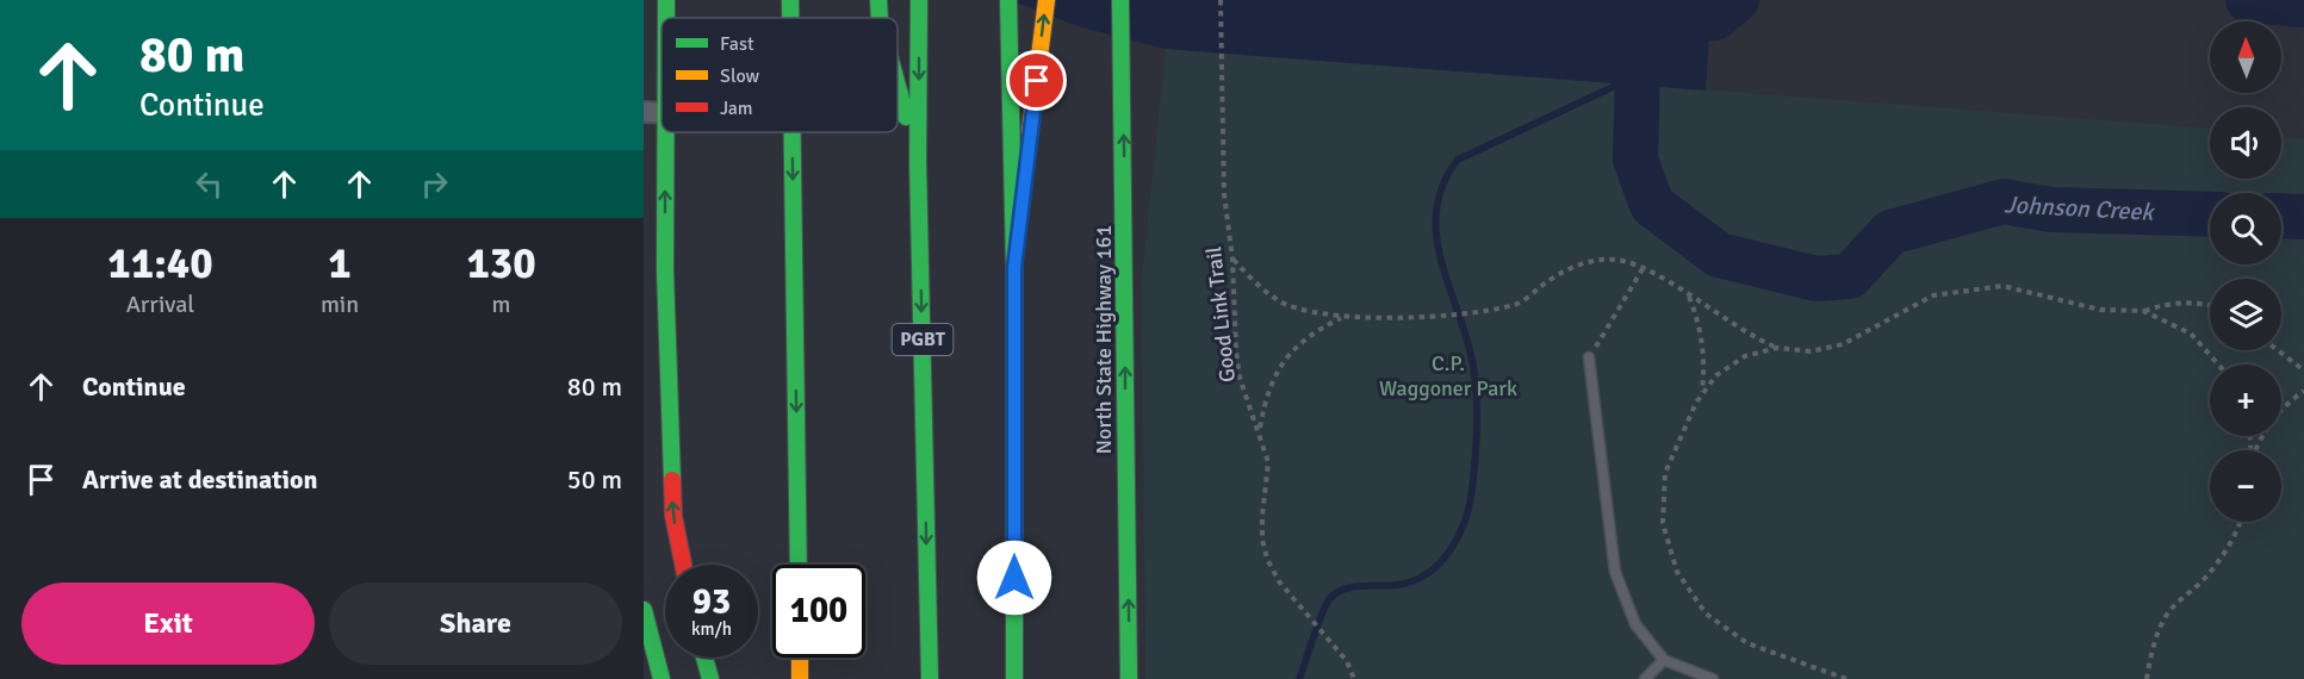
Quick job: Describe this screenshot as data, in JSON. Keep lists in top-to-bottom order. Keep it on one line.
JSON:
{"streets":{"main road":["PGBT","North State Highway 161"],"path":["Good Link Trail"]},"water":["Johnson Creek"],"parks":["C.P. Waggoner Park"],"legend":["Fast","Slow","Jam"],"north":"top","page":{"turn":["80 m","Continue"],"map_buttons":["+","−"],"eta":["11:40","Arrival","1","min","130","m"],"list":[{"name":"Continue","value":"80 m"},{"name":"Arrive at destination","value":"50 m"}],"speed":"93 km/h","limit":"100","buttons":["Exit","Share"]}}
